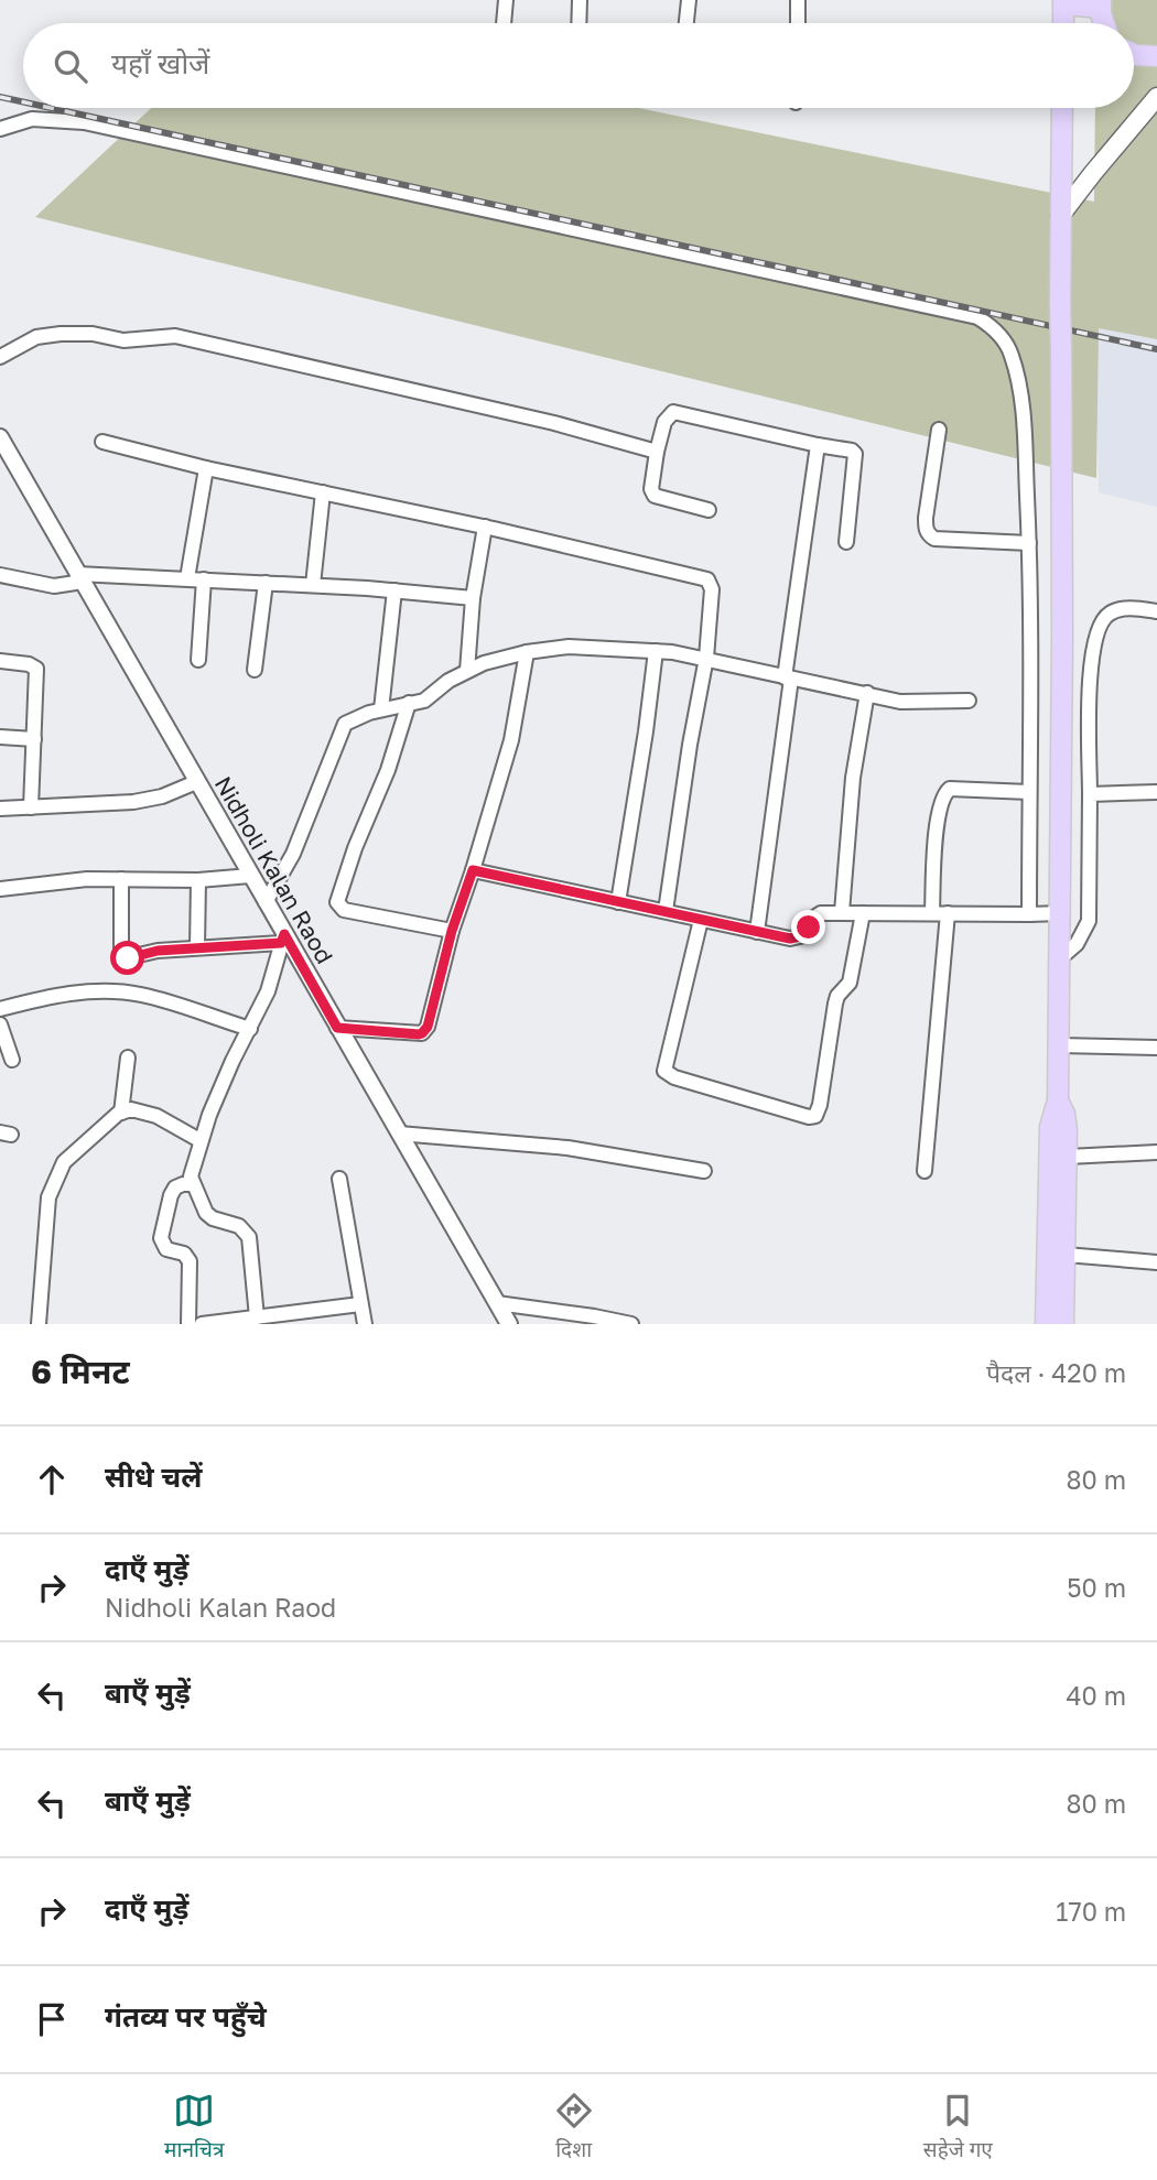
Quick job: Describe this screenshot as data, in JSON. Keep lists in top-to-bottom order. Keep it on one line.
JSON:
{"streets":{"street":["Nidholi Kalan Raod"]},"page":{"search":"यहाँ खोजें","heading":["6 मिनट","पैदल · 420 m"],"list":[["सीधे चलें","80 m"],["दाएँ मुड़ें","Nidholi Kalan Raod","50 m"],["बाएँ मुड़ें","40 m"],["बाएँ मुड़ें","80 m"],["दाएँ मुड़ें","170 m"],"गंतव्य पर पहुँचे"],"nav":["मानचित्र","दिशा","सहेजे गए"]}}
